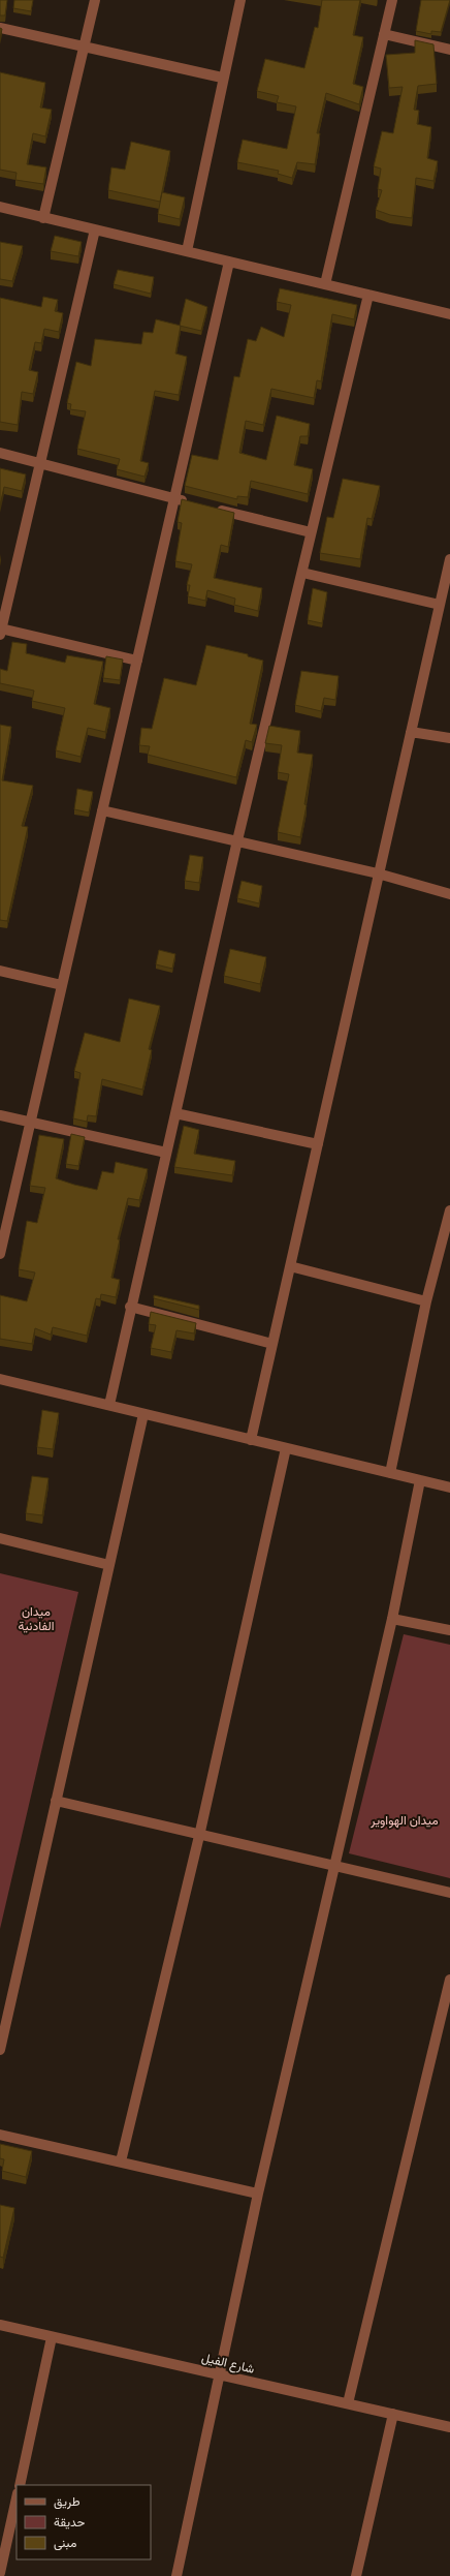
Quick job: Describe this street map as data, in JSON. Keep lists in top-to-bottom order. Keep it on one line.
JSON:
{"streets":{"street":["شارع الفيل"]},"parks":["ميدان الفادنية","ميدان الهواوير"],"legend":["طريق","حديقة","مبنى"]}
